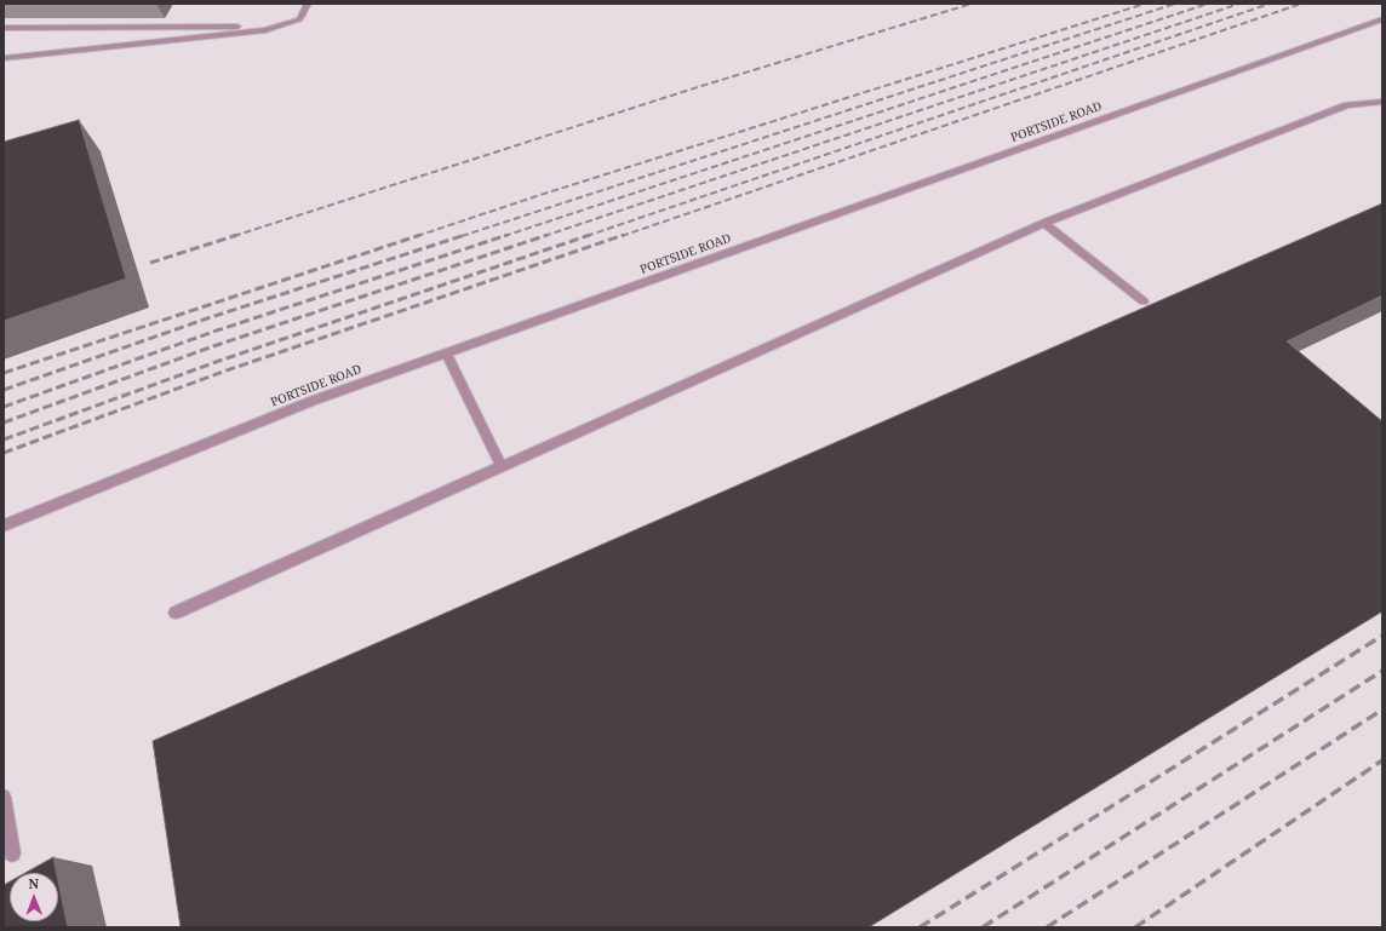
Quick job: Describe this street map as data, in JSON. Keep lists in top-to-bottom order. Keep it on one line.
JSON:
{"streets":{"street":["PORTSIDE ROAD"]},"north":"top"}
